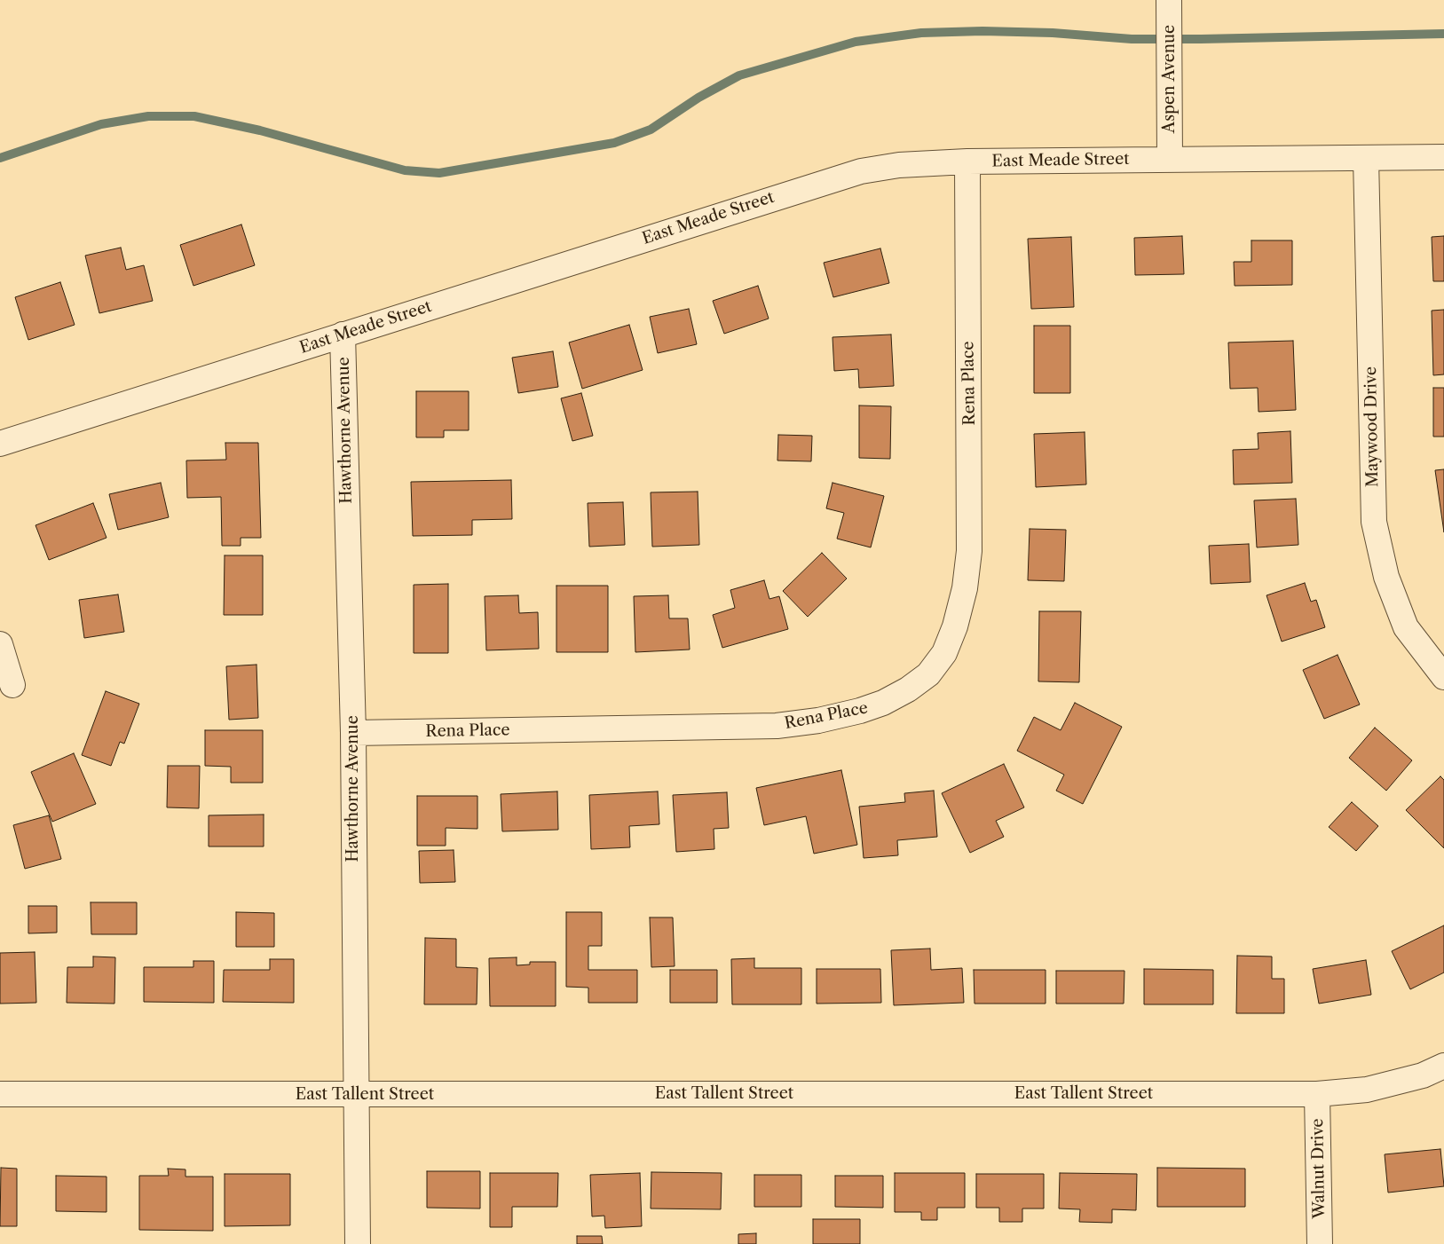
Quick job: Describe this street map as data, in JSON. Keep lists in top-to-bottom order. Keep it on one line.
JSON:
{"streets":{"street":["Aspen Avenue","East Meade Street","Rena Place","Maywood Drive","Hawthorne Avenue","East Tallent Street","Walnut Drive"]},"crossings":[["Aspen Avenue","East Meade Street"],["East Meade Street","Rena Place"],["East Meade Street","Maywood Drive"],["East Meade Street","Hawthorne Avenue"],["Rena Place","Hawthorne Avenue"],["Hawthorne Avenue","East Tallent Street"],["East Tallent Street","Walnut Drive"]]}
